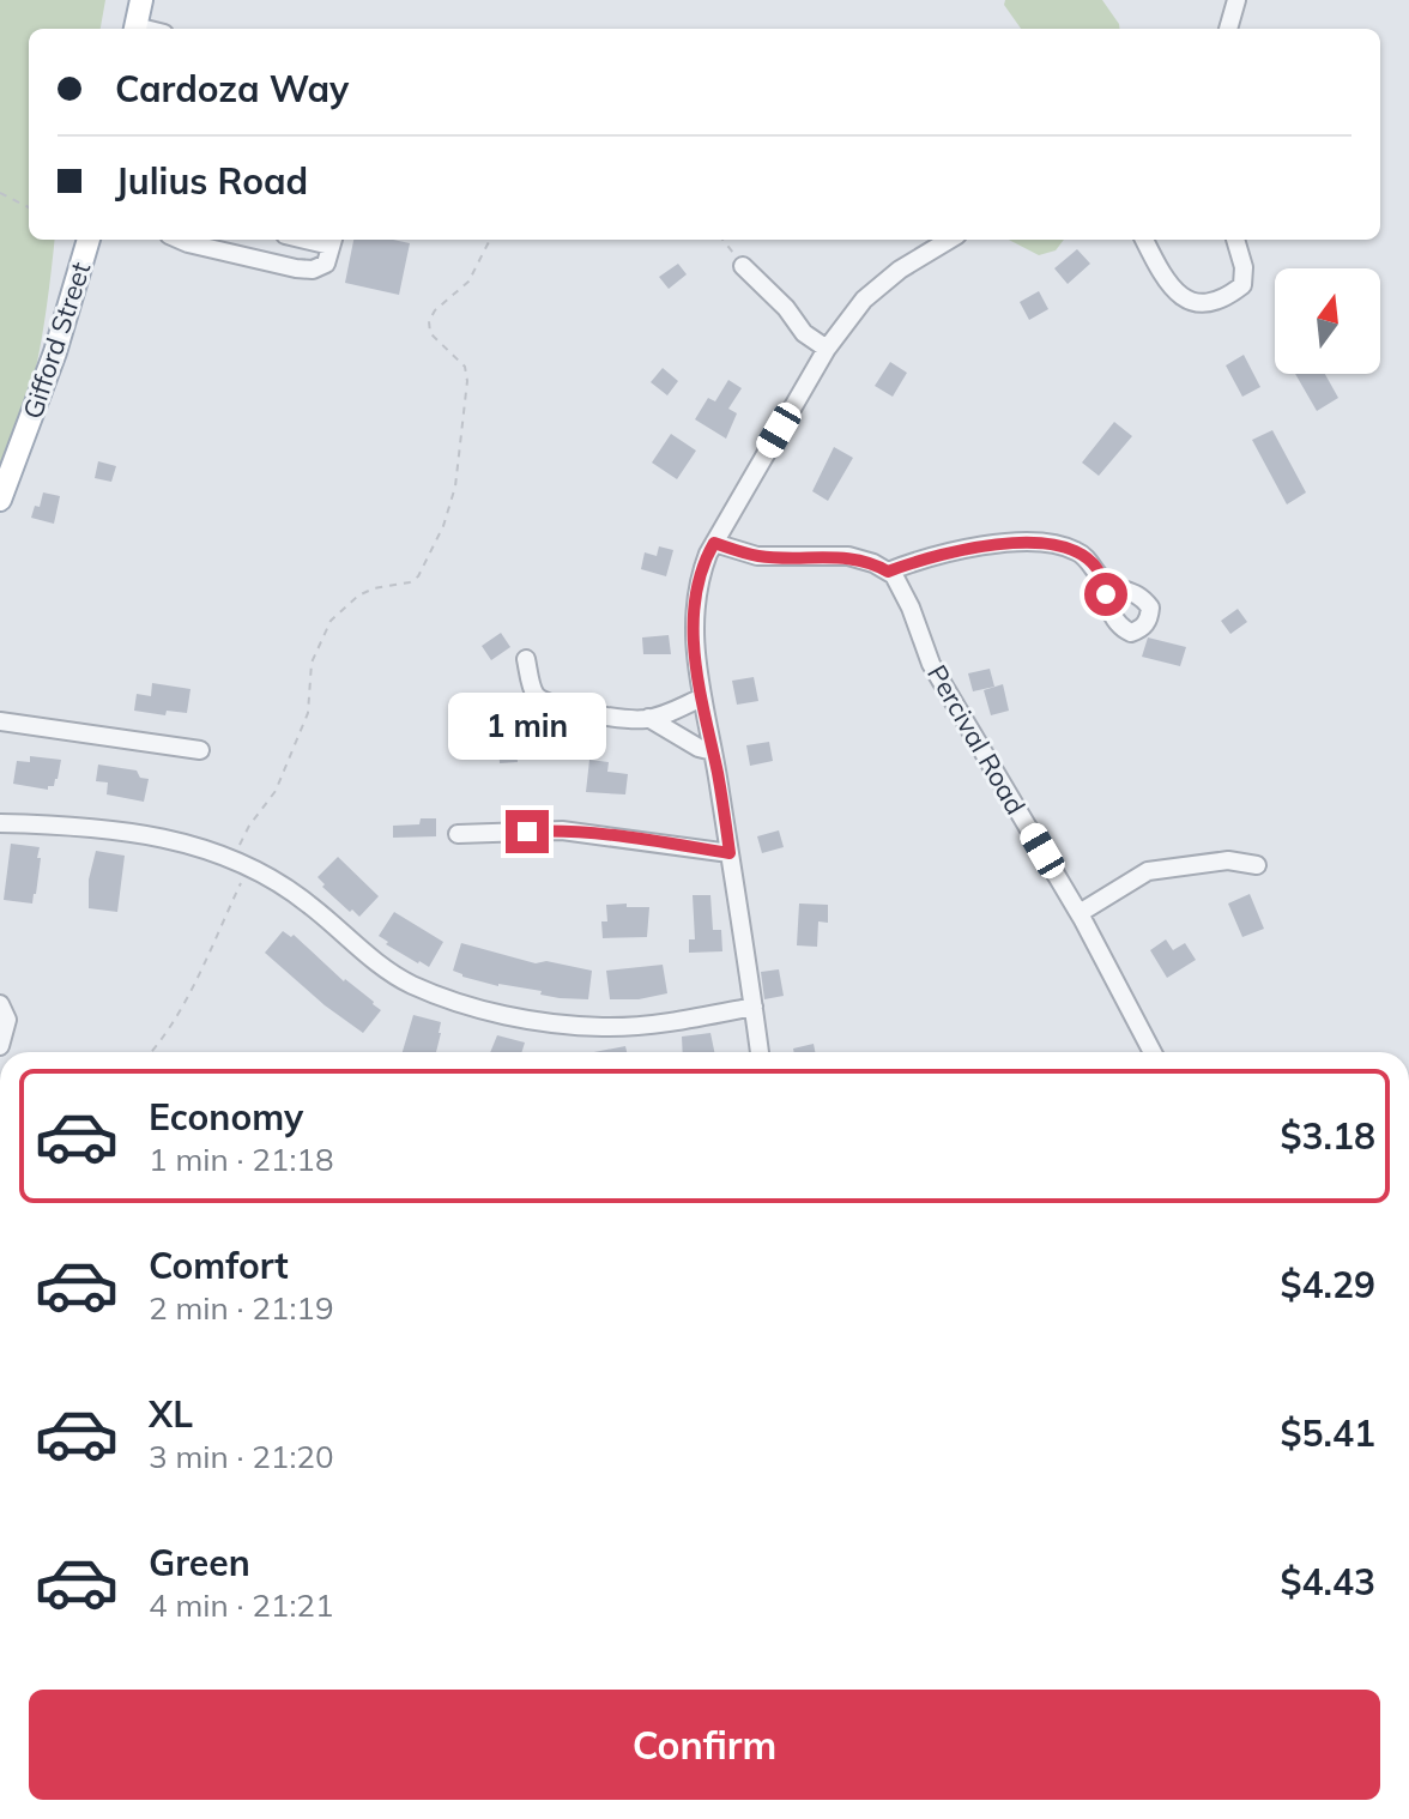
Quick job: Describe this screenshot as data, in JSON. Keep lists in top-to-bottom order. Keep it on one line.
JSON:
{"streets":{"main road":["Gifford Street"],"street":["Percival Road"]},"north":"top","page":{"banner":["Cardoza Way","Julius Road"],"bubble":"1 min","list":[{"name":"Economy","note":"1 min · 21:18","value":"$3.18"},{"name":"Comfort","note":"2 min · 21:19","value":"$4.29"},{"name":"XL","note":"3 min · 21:20","value":"$5.41"},{"name":"Green","note":"4 min · 21:21","value":"$4.43"}],"buttons":"Confirm"}}
